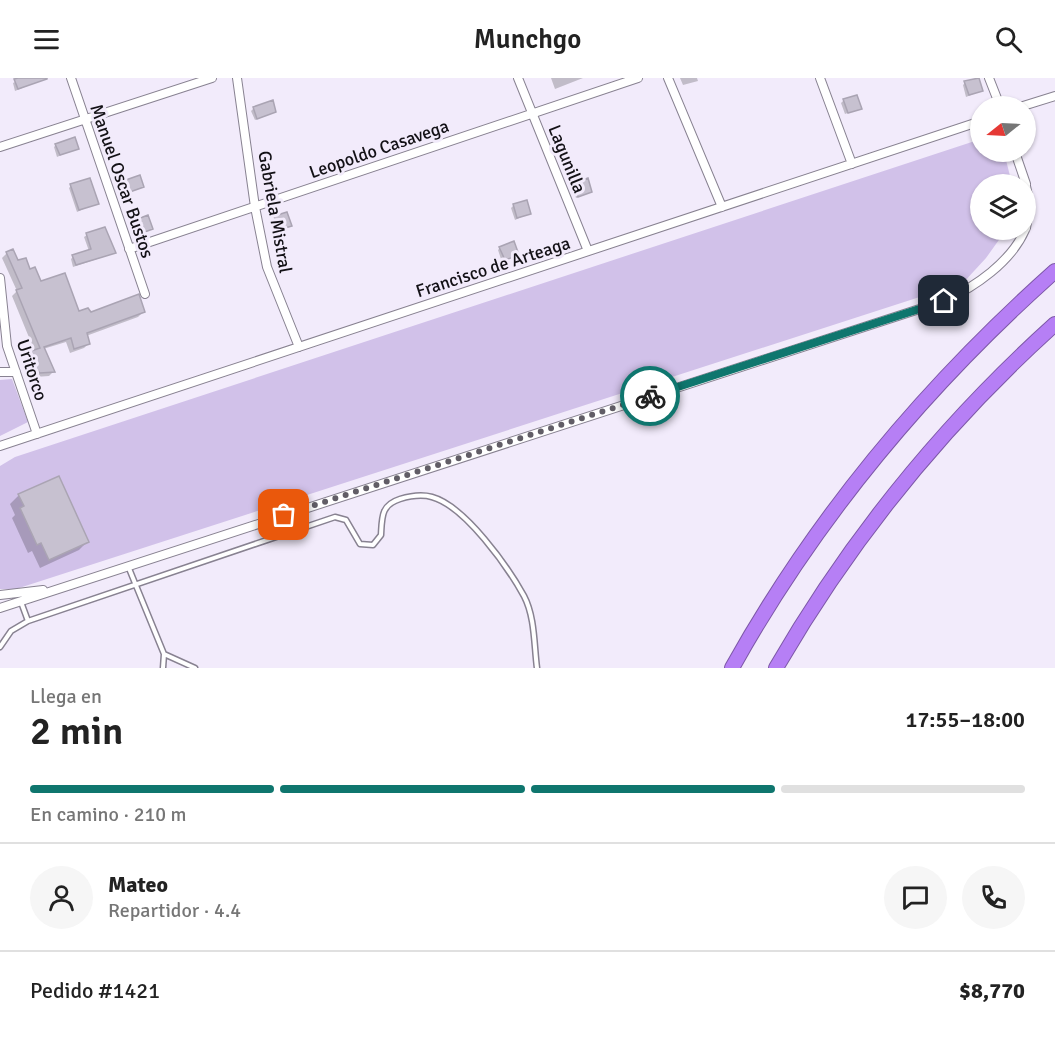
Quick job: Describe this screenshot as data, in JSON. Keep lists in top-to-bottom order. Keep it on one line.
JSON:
{"streets":{"street":["Leopoldo Casavega","Lagunilla","Manuel Oscar Bustos","Gabriela Mistral","Francisco de Arteaga","Uritorco"]},"crossings":[["Leopoldo Casavega","Lagunilla"],["Leopoldo Casavega","Manuel Oscar Bustos"],["Leopoldo Casavega","Gabriela Mistral"],["Lagunilla","Francisco de Arteaga"],["Gabriela Mistral","Francisco de Arteaga"],["Francisco de Arteaga","Uritorco"]],"north":"left","page":{"header":"Munchgo","heading":["2 min","Llega en","17:55–18:00"],"panel":["Mateo","Repartidor · 4.4","Pedido #1421","$8,770"],"bar":"En camino · 210 m"}}
